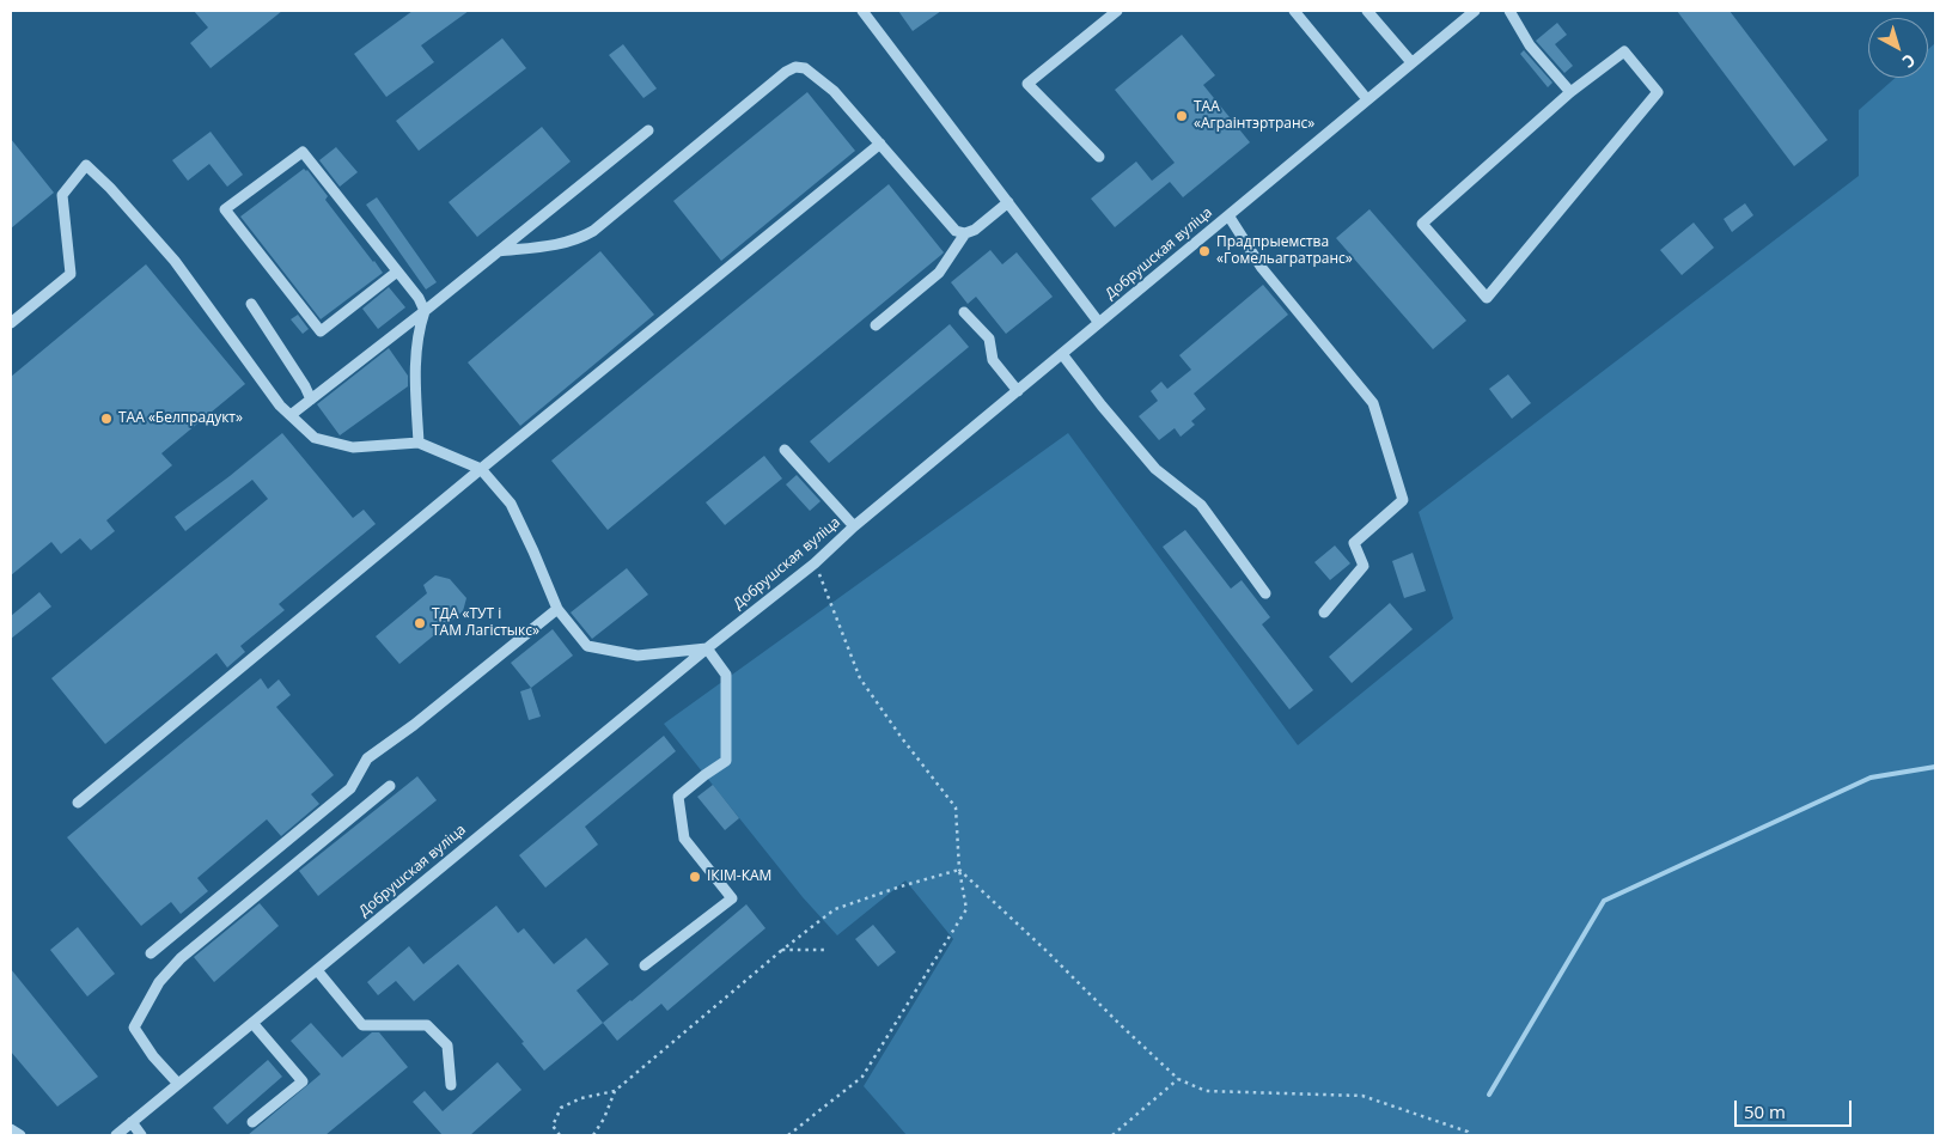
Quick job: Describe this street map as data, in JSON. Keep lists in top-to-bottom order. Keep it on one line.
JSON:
{"streets":{"street":["Добрушская вуліца"]},"places":["ТАА «Аграінтэртранс»","Прадпрыемства «Гомельагратранс»","ТАА «Белпрадукт»","ТДА «ТУТ і ТАМ Лагістыкс»","ІКІМ-КАМ"],"scale_bar":"50 m","north":"bottom right"}
